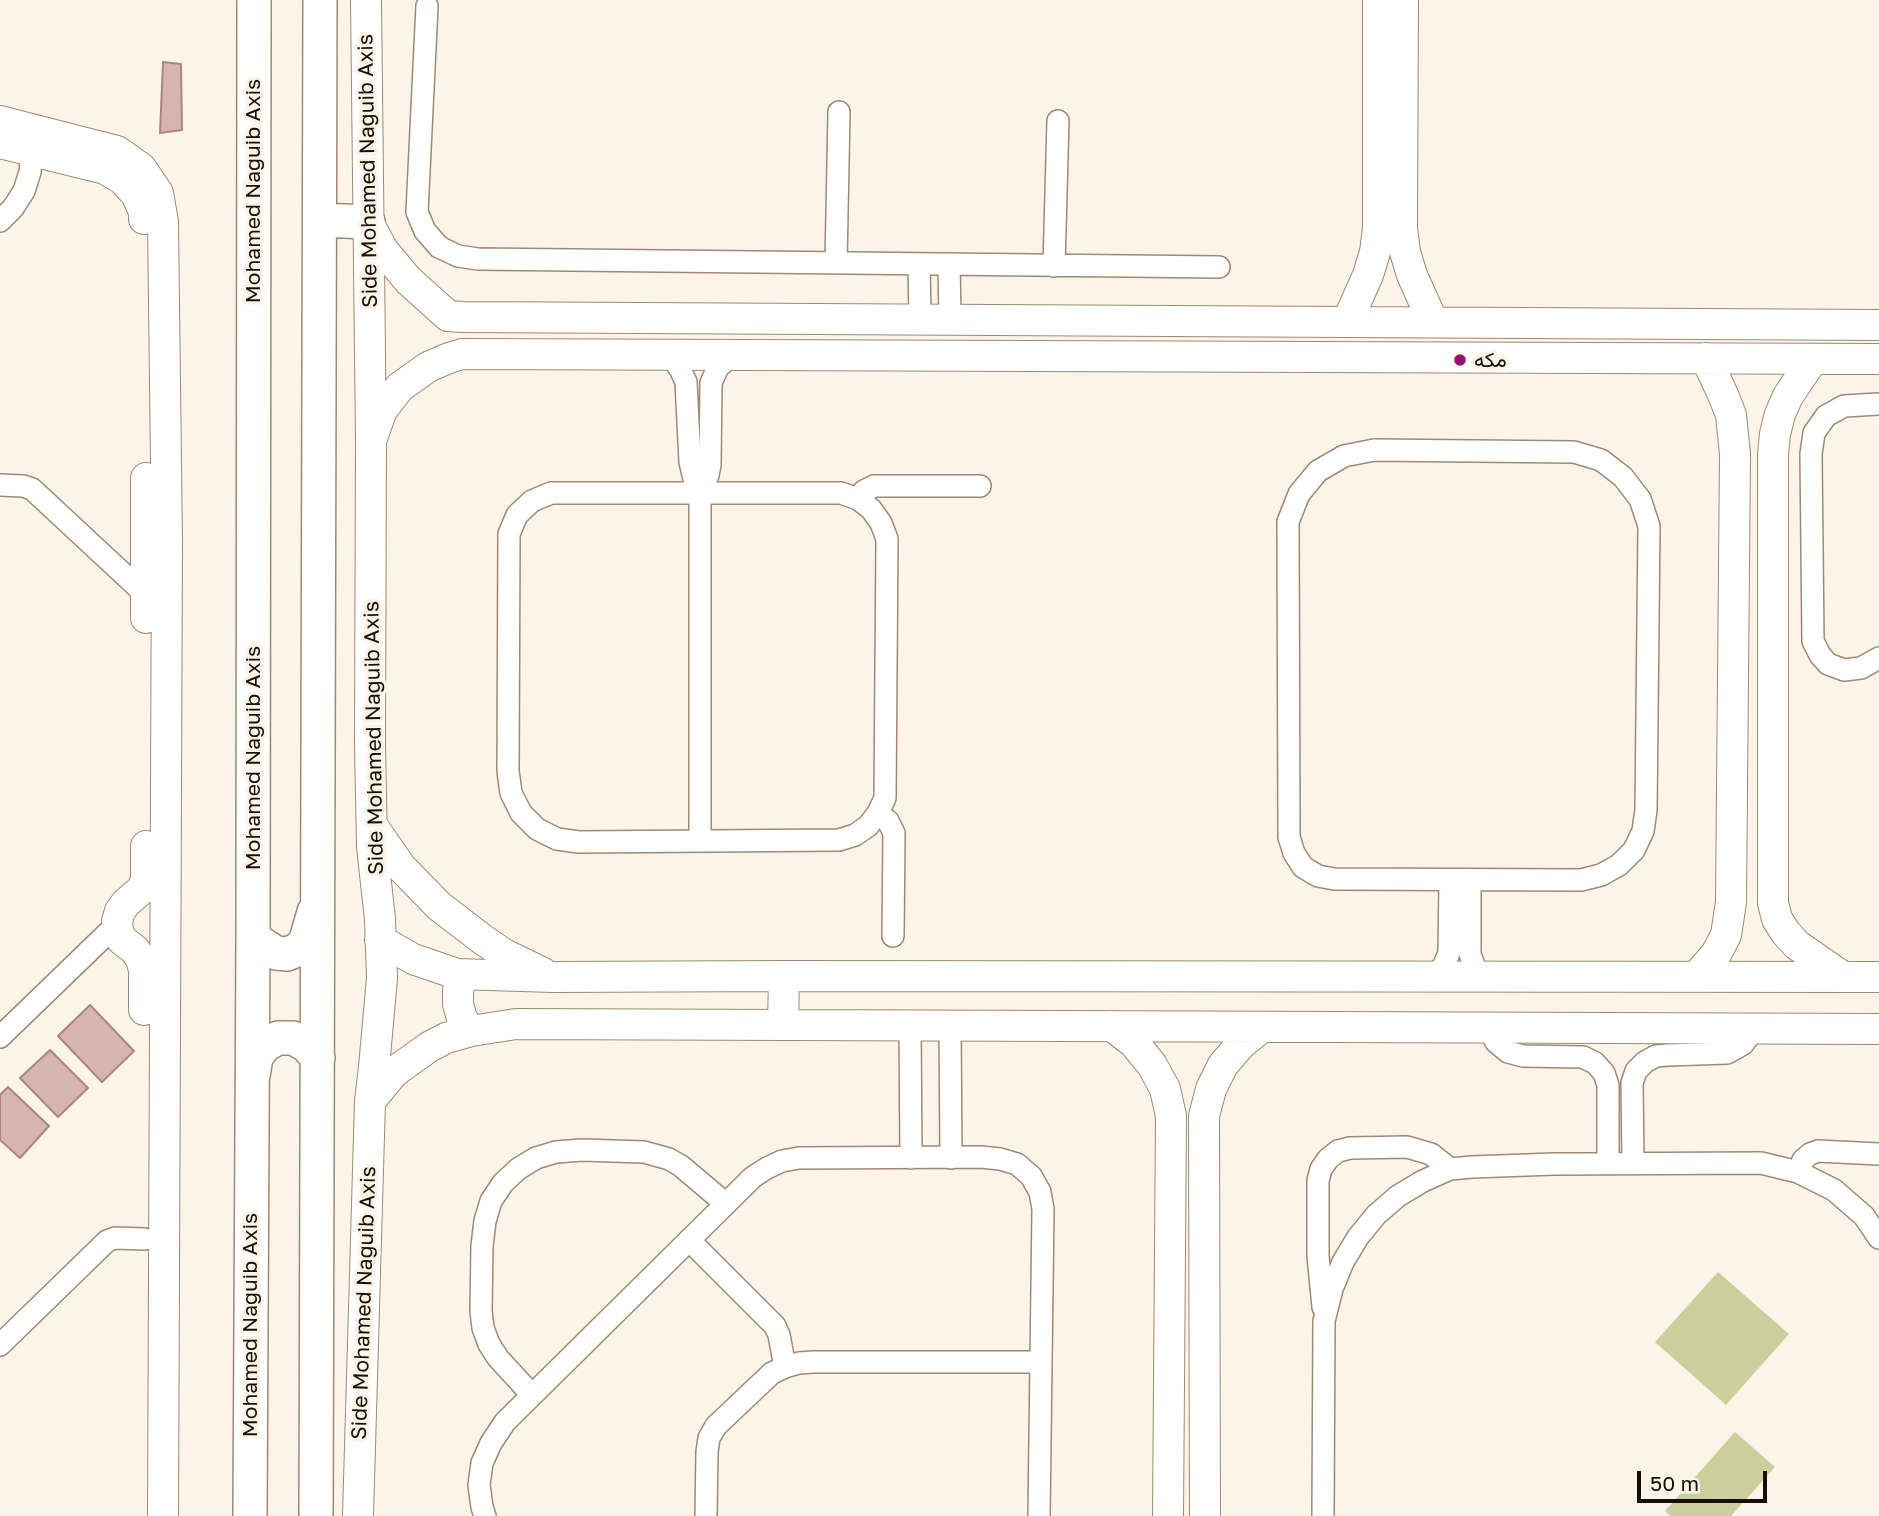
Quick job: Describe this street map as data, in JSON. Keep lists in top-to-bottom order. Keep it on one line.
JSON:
{"streets":{"main road":["Mohamed Naguib Axis"],"street":["Side Mohamed Naguib Axis"]},"places":["مكه"],"scale_bar":"50 m"}
